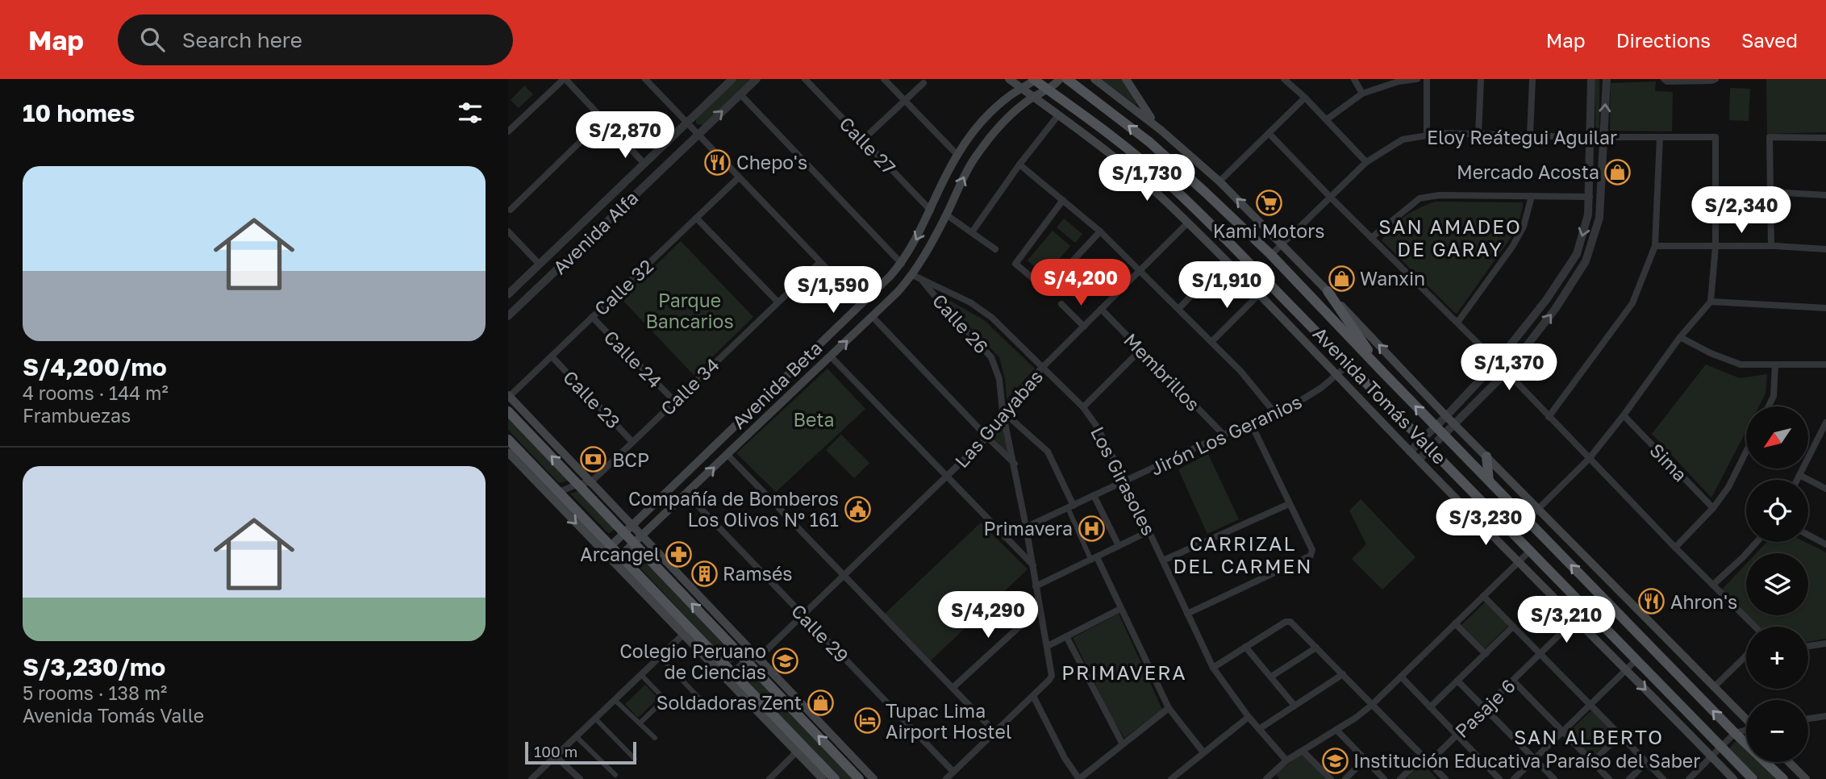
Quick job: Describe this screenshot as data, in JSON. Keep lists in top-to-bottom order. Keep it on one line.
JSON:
{"streets":{"main road":["Avenida Beta","Avenida Tomás Valle"],"street":["Eloy Reátegui Aguilar","Calle 27","Avenida Alfa","Calle 32","Calle 26","Calle 24","Membrillos","Calle 34","Calle 23","Las Guayabas","Jirón Los Geranios","Sima","Los Girasoles","Calle 29","Pasaje 6"]},"crossings":[["Eloy Reátegui Aguilar","Avenida Tomás Valle"],["Calle 27","Avenida Beta"],["Calle 32","Calle 24"],["Calle 32","Calle 23"],["Calle 26","Avenida Beta"],["Calle 26","Las Guayabas"],["Calle 26","Jirón Los Geranios"],["Calle 26","Los Girasoles"],["Calle 24","Calle 34"],["Membrillos","Las Guayabas"],["Membrillos","Jirón Los Geranios"],["Avenida Beta","Avenida Tomás Valle"],["Avenida Beta","Calle 29"],["Calle 34","Calle 23"],["Avenida Tomás Valle","Las Guayabas"],["Avenida Tomás Valle","Jirón Los Geranios"],["Avenida Tomás Valle","Pasaje 6"],["Las Guayabas","Los Girasoles"],["Las Guayabas","Calle 29"],["Jirón Los Geranios","Los Girasoles"]],"districts":["SAN AMADEO DE GARAY","CARRIZAL DEL CARMEN","PRIMAVERA","SAN ALBERTO"],"parks":["Parque Bancarios","Beta"],"places":{"restaurant":["Chepo's","Ahron's"],"shop":["Mercado Acosta","Wanxin","Soldadoras Zent"],"supermarket":["Kami Motors"],"bank":["BCP"],"public building":["Compañía de Bomberos Los Olivos Nº 161"],"hospital":["Primavera"],"pharmacy":["Arcangel"],"building":["Ramsés"],"school or university":["Colegio Peruano de Ciencias","Institución Educativa Paraíso del Saber"],"hotel":["Tupac Lima Airport Hostel"]},"scale_bar":"100 m","north":"bottom left","page":{"header":"Map","search":"Search here","nav":["Map","Directions","Saved"],"heading":"10 homes","price":["S/2,870","S/1,730","S/2,340","S/4,200","S/1,910","S/1,590","S/1,370","S/3,230","S/4,290","S/3,210"],"list":[{"name":"S/4,200/mo","note":"4 rooms · 144 m² · Frambuezas"},{"name":"S/3,230/mo","note":"5 rooms · 138 m² · Avenida Tomás Valle"}],"map_buttons":["+","−"],"scale":"100 m"}}
